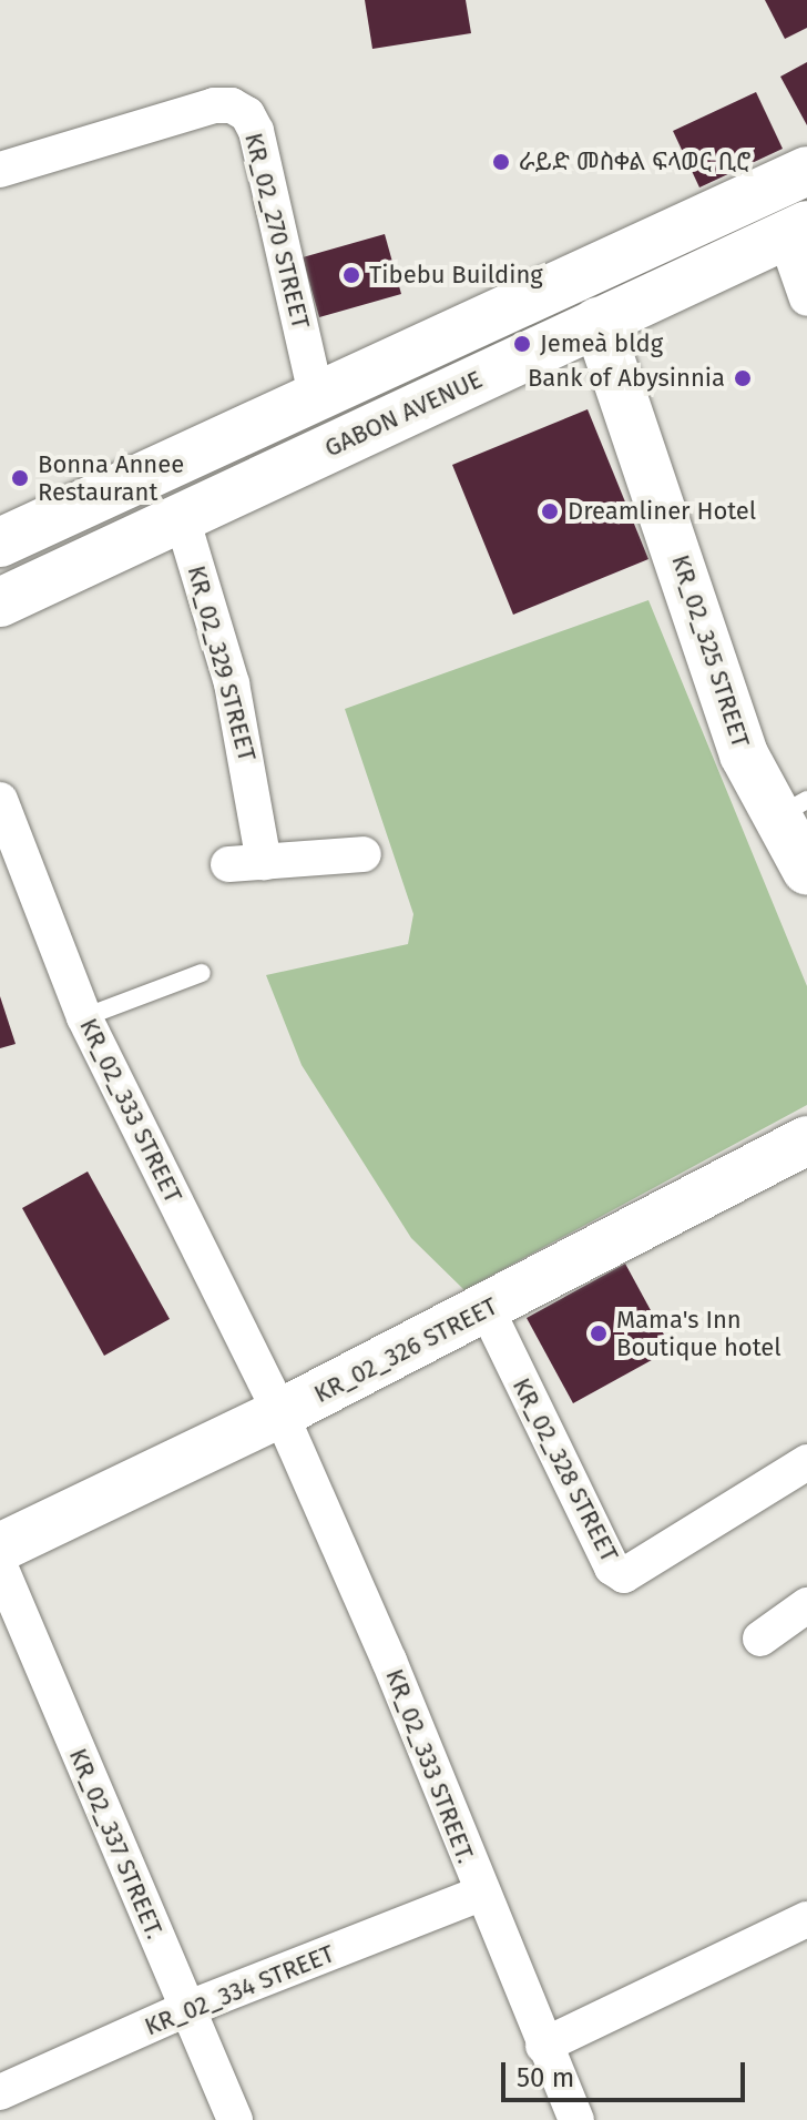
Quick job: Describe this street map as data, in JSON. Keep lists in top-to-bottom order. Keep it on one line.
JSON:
{"streets":{"main road":["GABON AVENUE","KR_02_325 STREET","KR_02_326 STREET"],"street":["KR_02_270 STREET","KR_02_329 STREET","KR_02_333 STREET","KR_02_328 STREET","KR_02_333 STREET.","KR_02_337 STREET.","KR_02_334 STREET"]},"crossings":[["GABON AVENUE","KR_02_325 STREET"],["GABON AVENUE","KR_02_329 STREET"],["KR_02_333 STREET","KR_02_326 STREET"],["KR_02_333 STREET","KR_02_333 STREET."],["KR_02_326 STREET","KR_02_328 STREET"],["KR_02_326 STREET","KR_02_333 STREET."],["KR_02_333 STREET.","KR_02_334 STREET"],["KR_02_337 STREET.","KR_02_334 STREET"]],"places":["ራይድ መስቀል ፍላወር ቢሮ","Tibebu Building","Jemeà bldg","Bank of Abysinnia","Bonna Annee Restaurant","Dreamliner Hotel","Mama's Inn Boutique hotel"],"scale_bar":"50 m"}
